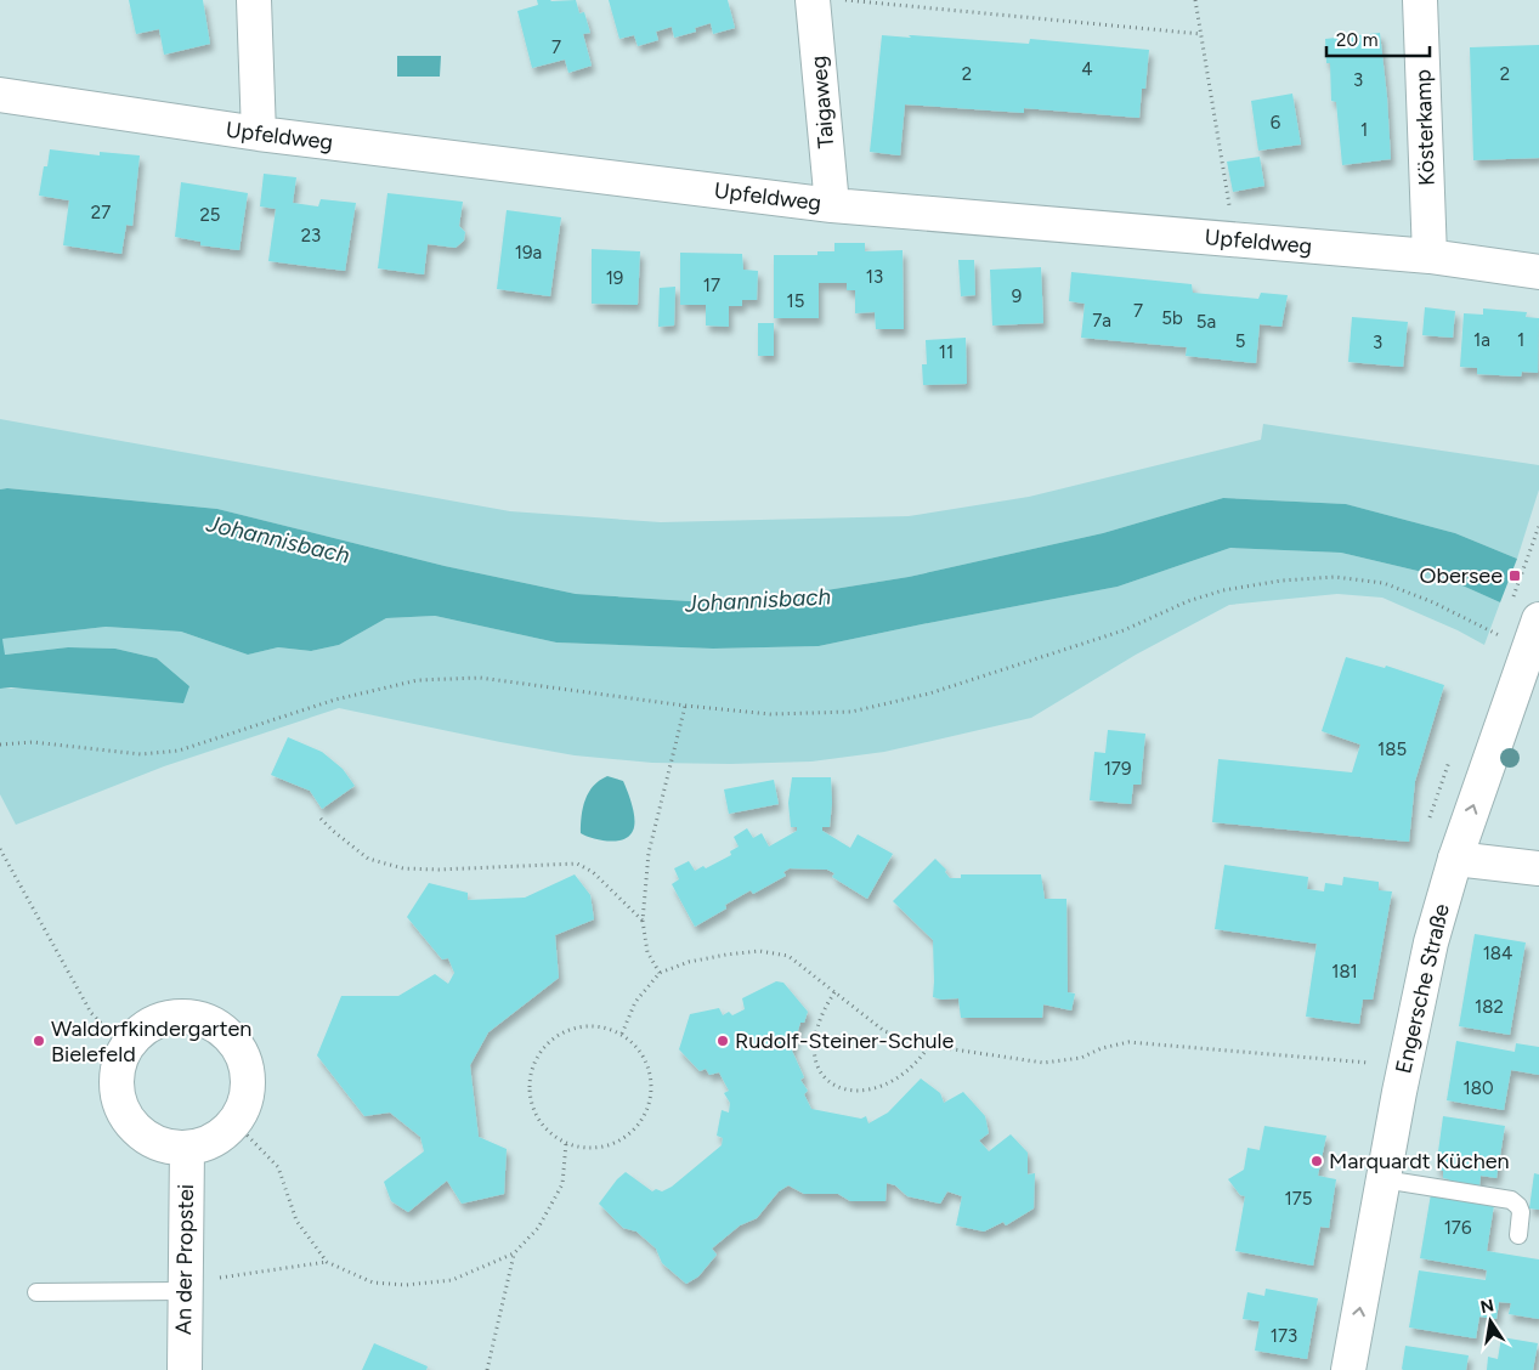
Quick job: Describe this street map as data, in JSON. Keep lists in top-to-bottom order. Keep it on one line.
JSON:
{"streets":{"street":["Taigaweg","Kösterkamp","Upfeldweg","Engersche Straße","An der Propstei"]},"crossings":[["Taigaweg","Upfeldweg"],["Kösterkamp","Upfeldweg"]],"one_way":["Engersche Straße"],"water":["Johannisbach"],"places":{"transit":["Obersee"],"other":["Waldorfkindergarten Bielefeld","Rudolf-Steiner-Schule","Marquardt Küchen"]},"house_numbers":["7","4","2","2","3","6","1","27","25","23","19a","13","19","17","9","15","7","5b","7a","5a","1a","1","5","3","11","185","179","184","181","182","180","175","176","173"],"scale_bar":"20 m","north":"top"}
